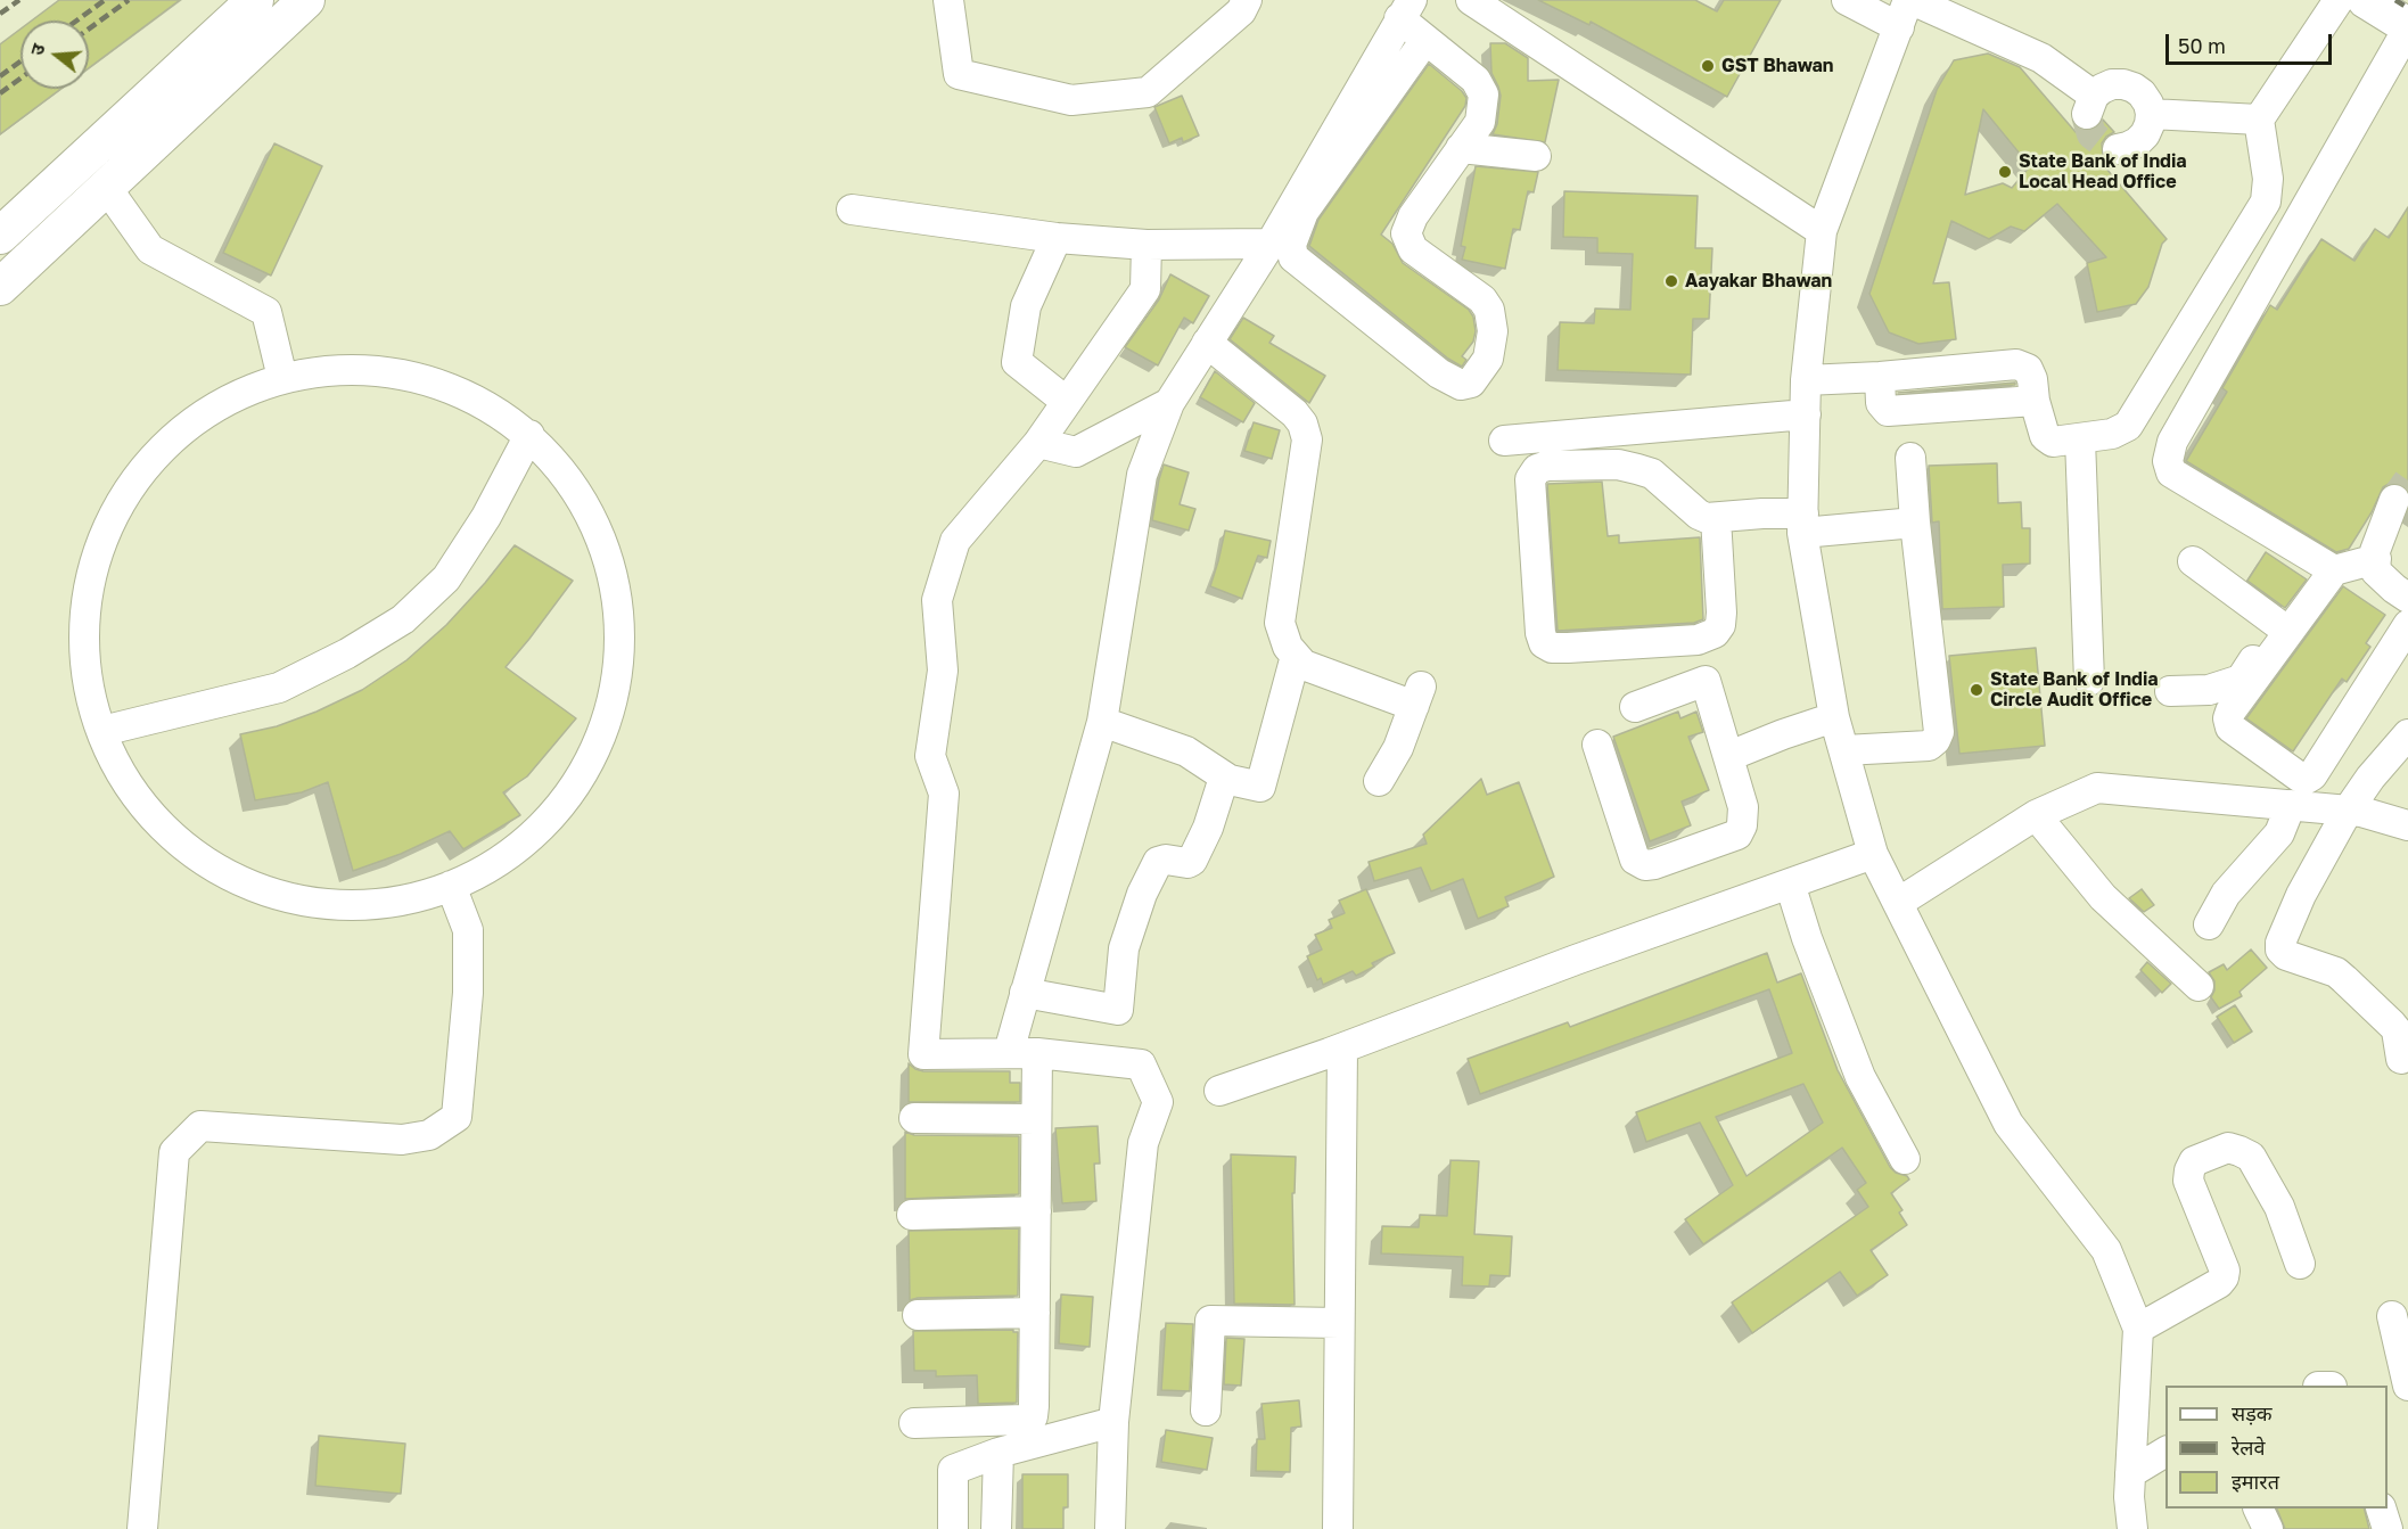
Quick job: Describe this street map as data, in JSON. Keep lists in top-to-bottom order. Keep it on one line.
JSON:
{"places":["GST Bhawan","State Bank of India Local Head Office","Aayakar Bhawan","State Bank of India Circle Audit Office"],"legend":["सड़क","रेलवे","इमारत"],"scale_bar":"50 m","north":"left"}
